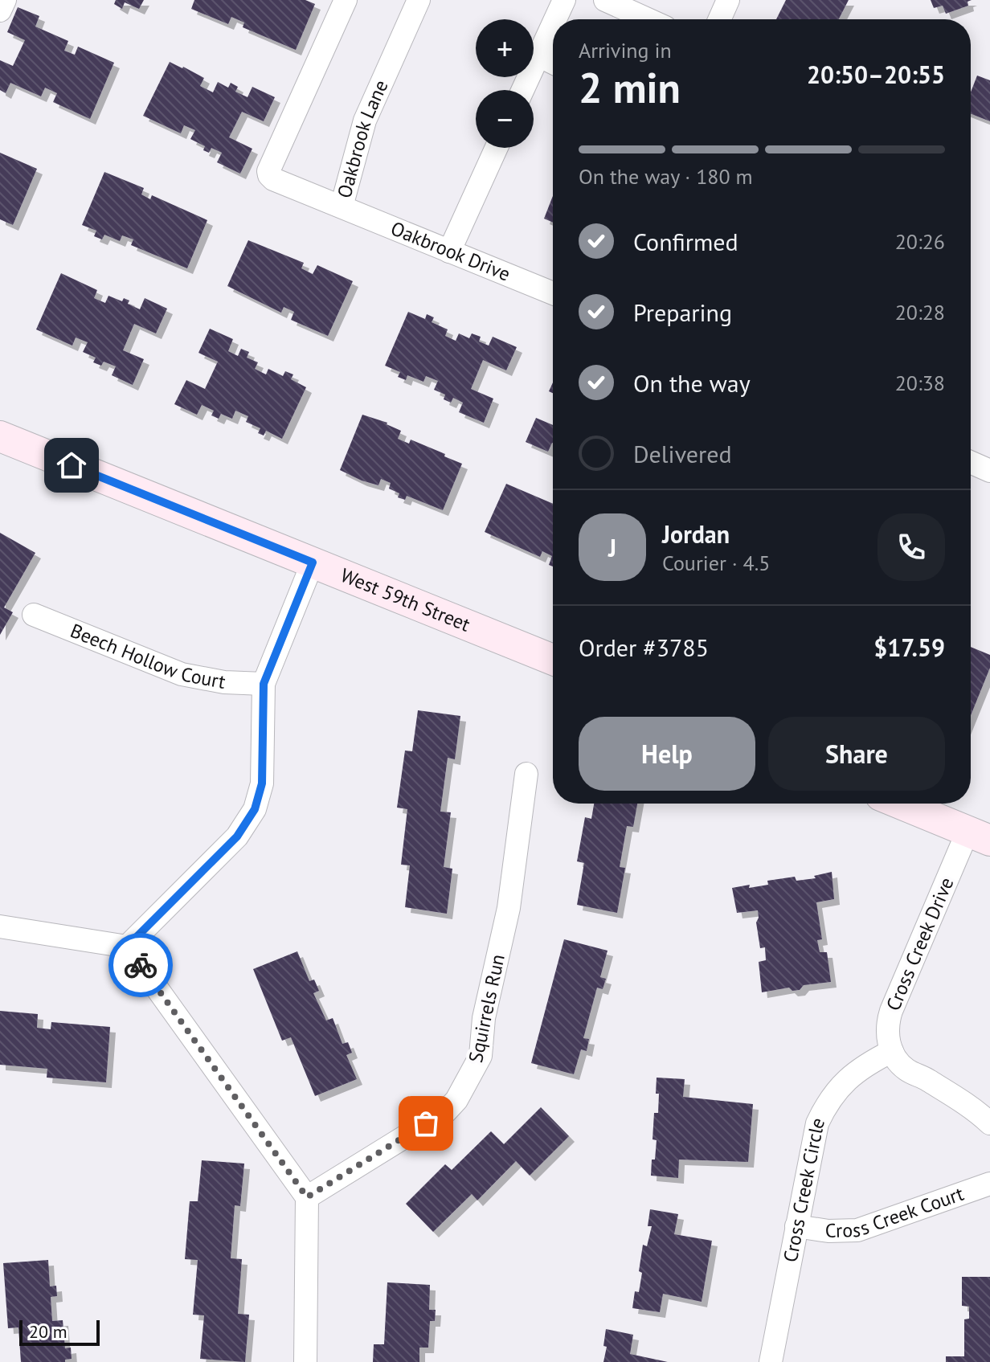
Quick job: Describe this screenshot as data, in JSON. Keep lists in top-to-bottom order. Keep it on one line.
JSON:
{"streets":{"street":["Oakbrook Lane","Oakbrook Drive","West 59th Street","Beech Hollow Court","Cross Creek Drive","Squirrels Run","Cross Creek Circle","Cross Creek Court"]},"crossings":[["Oakbrook Lane","Oakbrook Drive"],["Cross Creek Drive","Cross Creek Circle"],["Cross Creek Circle","Cross Creek Court"]],"scale_bar":"20 m","page":{"map_buttons":["+","−"],"heading":["2 min","Arriving in","20:50–20:55"],"panel":["Jordan","Courier · 4.5","Order #3785","$17.59"],"bar":"On the way · 180 m","list":[["Confirmed","20:26"],["Preparing","20:28"],["On the way","20:38"],"Delivered"],"round":"J","buttons":["Help","Share"],"scale":"20 m"}}
